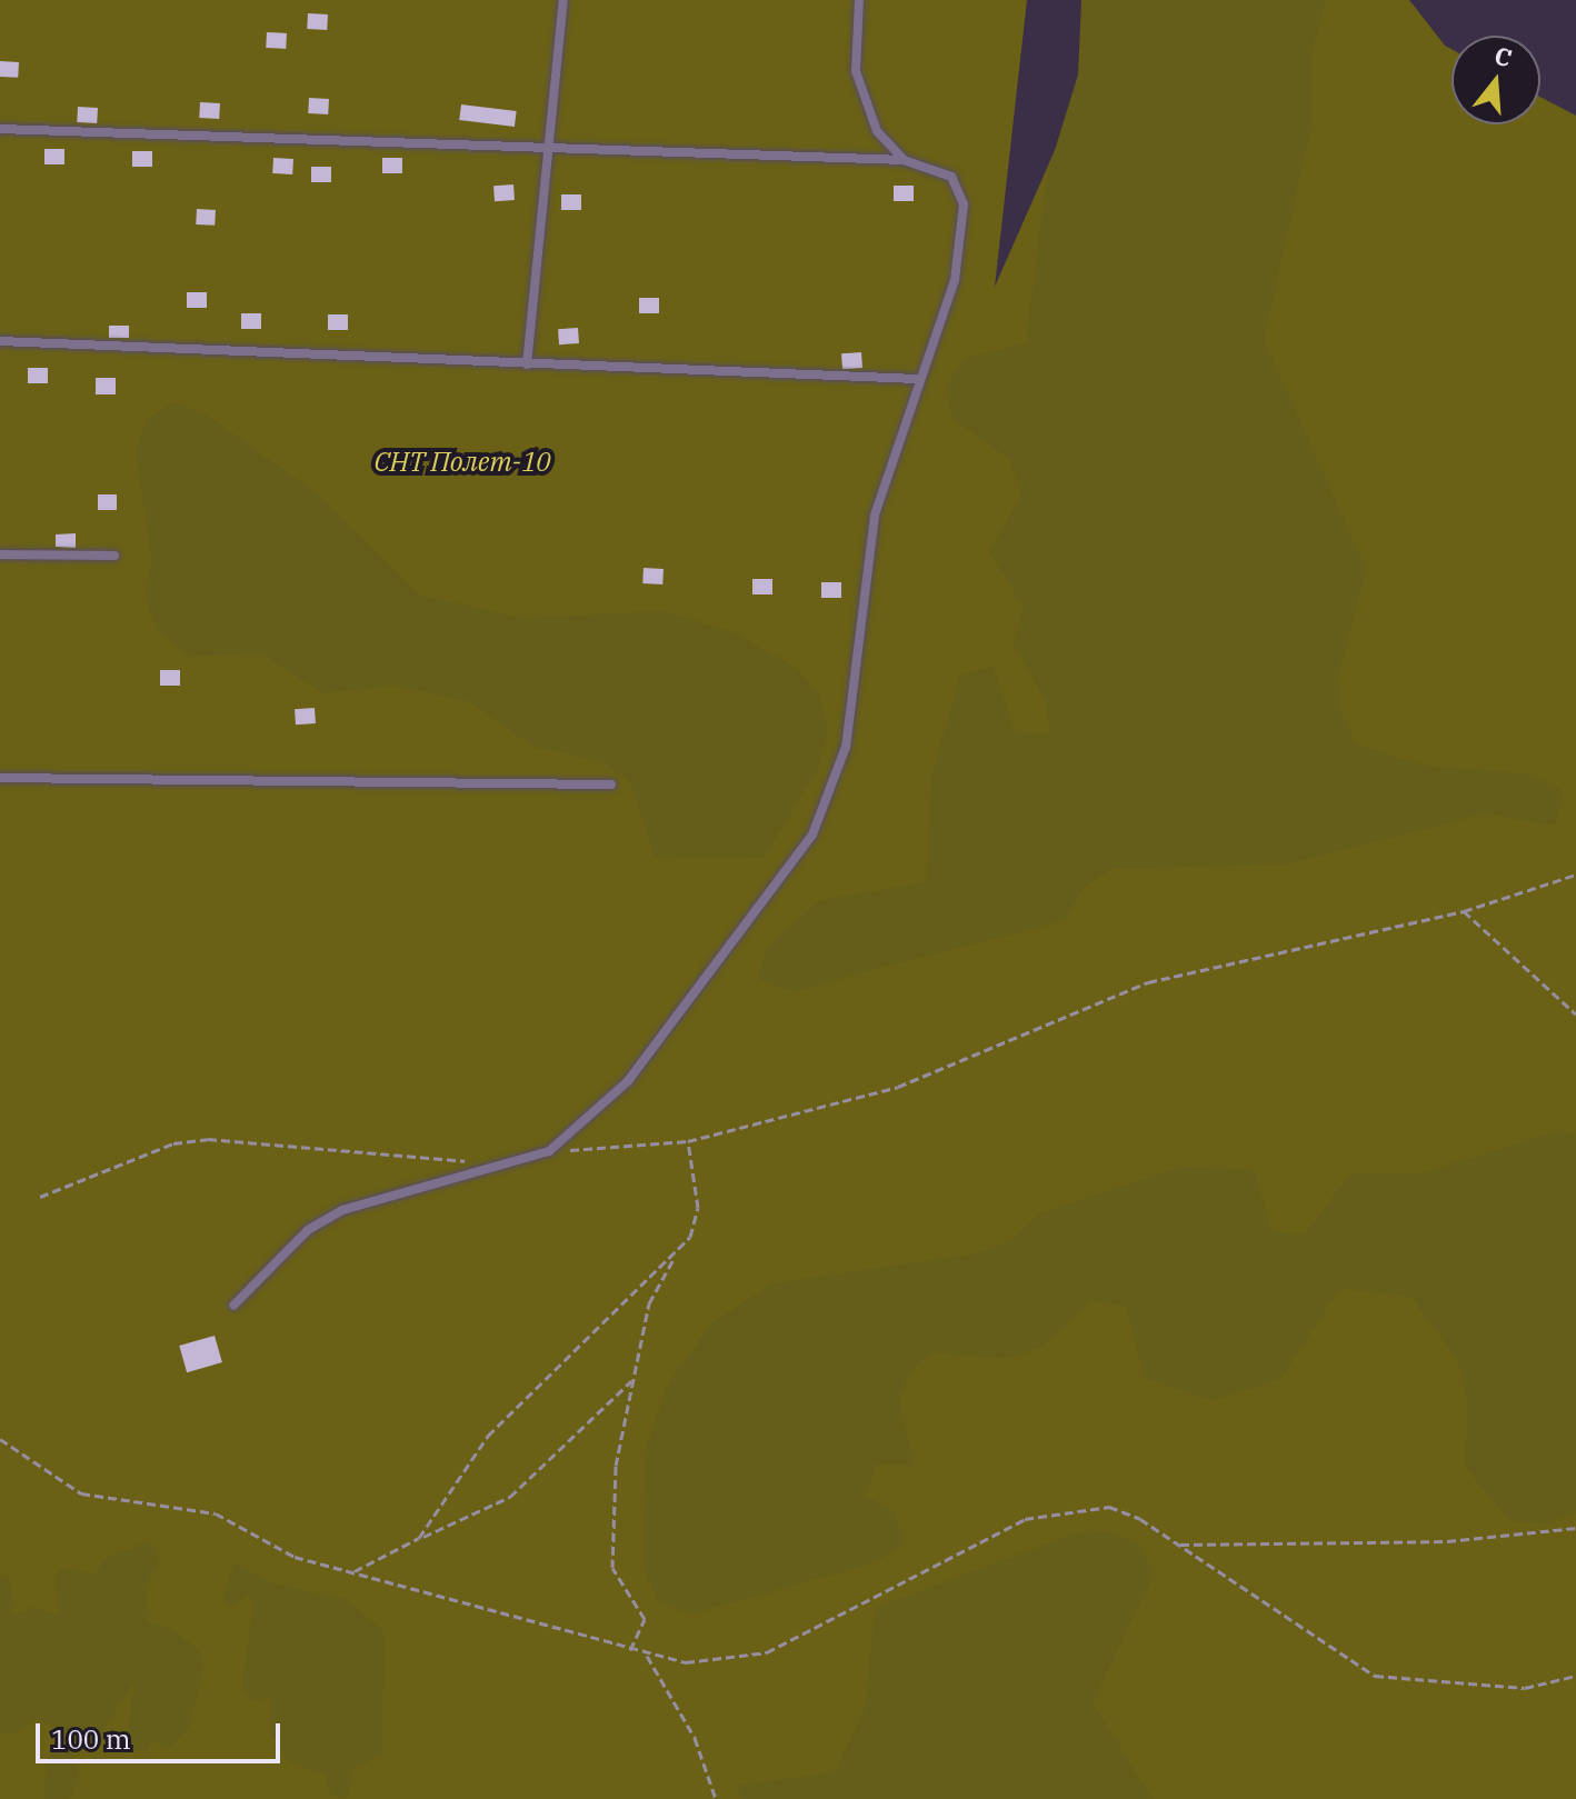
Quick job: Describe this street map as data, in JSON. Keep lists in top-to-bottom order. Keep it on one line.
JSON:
{"parks":["СНТ Полет-10"],"scale_bar":"100 m","north":"top"}
